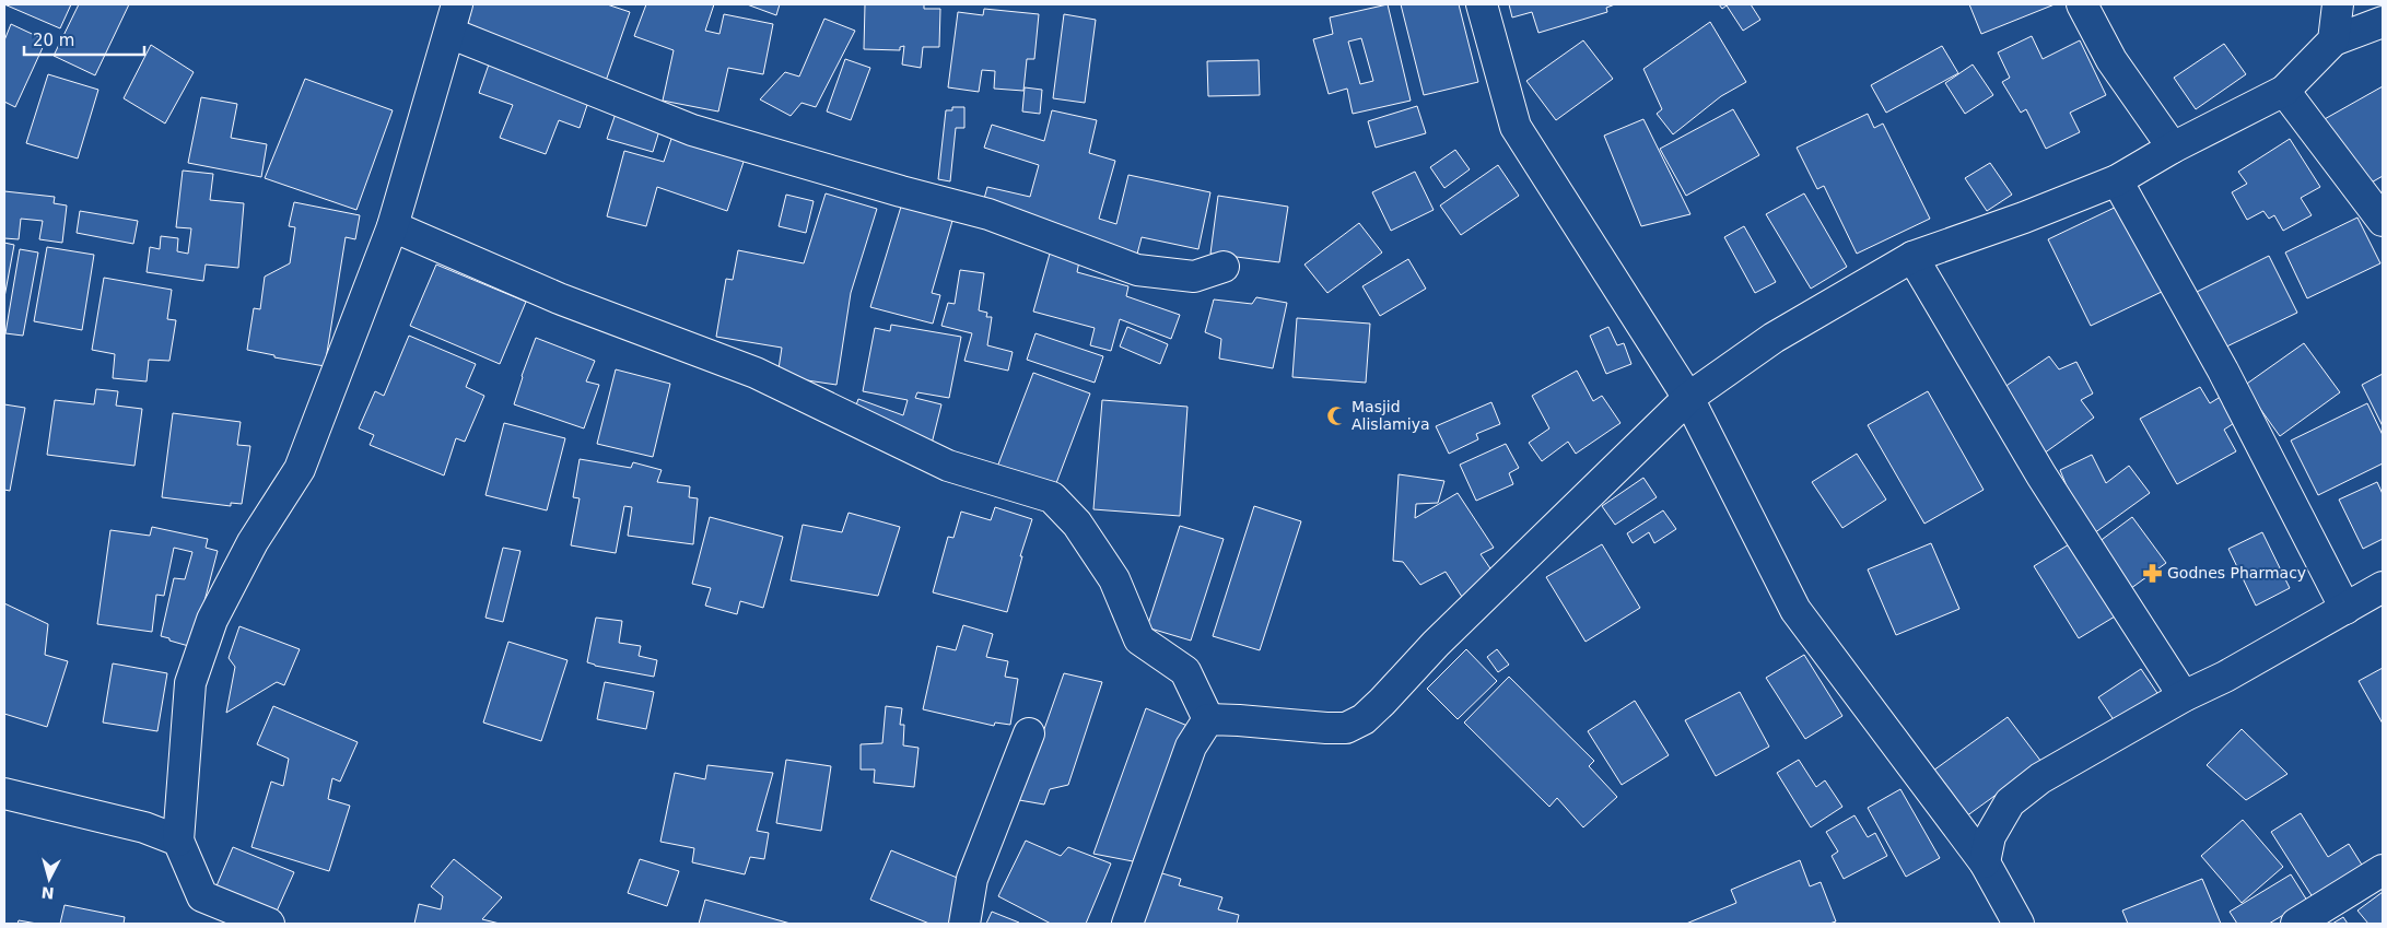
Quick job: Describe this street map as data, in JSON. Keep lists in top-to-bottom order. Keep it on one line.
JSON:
{"places":{"mosque":["Masjid Alislamiya"],"pharmacy":["Godnes Pharmacy"]},"scale_bar":"20 m","north":"bottom"}
